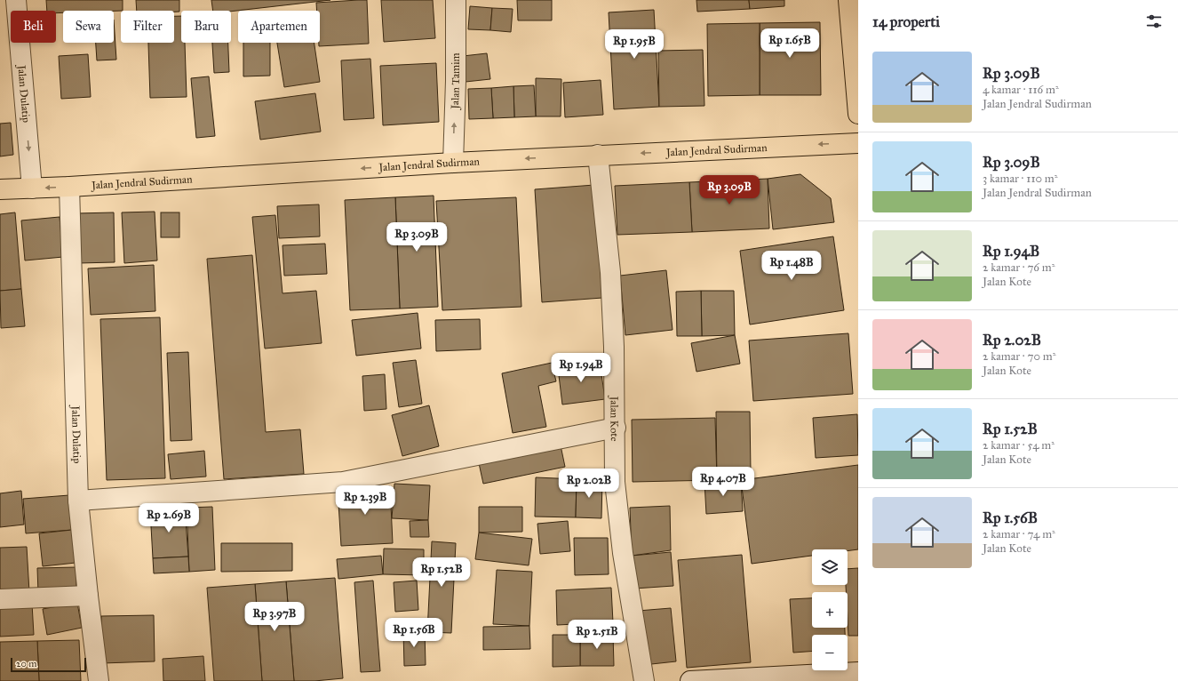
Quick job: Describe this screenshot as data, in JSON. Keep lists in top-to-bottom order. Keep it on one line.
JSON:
{"streets":{"main road":["Jalan Jendral Sudirman"],"street":["Jalan Tamim","Jalan Dulatip","Jalan Kote"]},"crossings":[["Jalan Tamim","Jalan Jendral Sudirman"],["Jalan Dulatip","Jalan Jendral Sudirman"],["Jalan Jendral Sudirman","Jalan Kote"]],"one_way":["Jalan Tamim","Jalan Jendral Sudirman"],"scale_bar":"20 m","page":{"heading":"14 properti","chip":["Beli","Sewa","Filter","Baru","Apartemen"],"price":["Rp 1.65B","Rp 1.95B","Rp 3.09B","Rp 3.09B","Rp 1.48B","Rp 1.94B","Rp 4.07B","Rp 2.02B","Rp 2.39B","Rp 2.69B","Rp 1.52B","Rp 3.97B","Rp 1.56B","Rp 2.51B"],"list":[{"name":"Rp 3.09B","note":"4 kamar · 116 m² · Jalan Jendral Sudirman"},{"name":"Rp 3.09B","note":"3 kamar · 110 m² · Jalan Jendral Sudirman"},{"name":"Rp 1.94B","note":"2 kamar · 76 m² · Jalan Kote"},{"name":"Rp 2.02B","note":"2 kamar · 70 m² · Jalan Kote"},{"name":"Rp 1.52B","note":"2 kamar · 54 m² · Jalan Kote"},{"name":"Rp 1.56B","note":"2 kamar · 74 m² · Jalan Kote"}],"map_buttons":["+","−"],"scale":"20 m"}}
